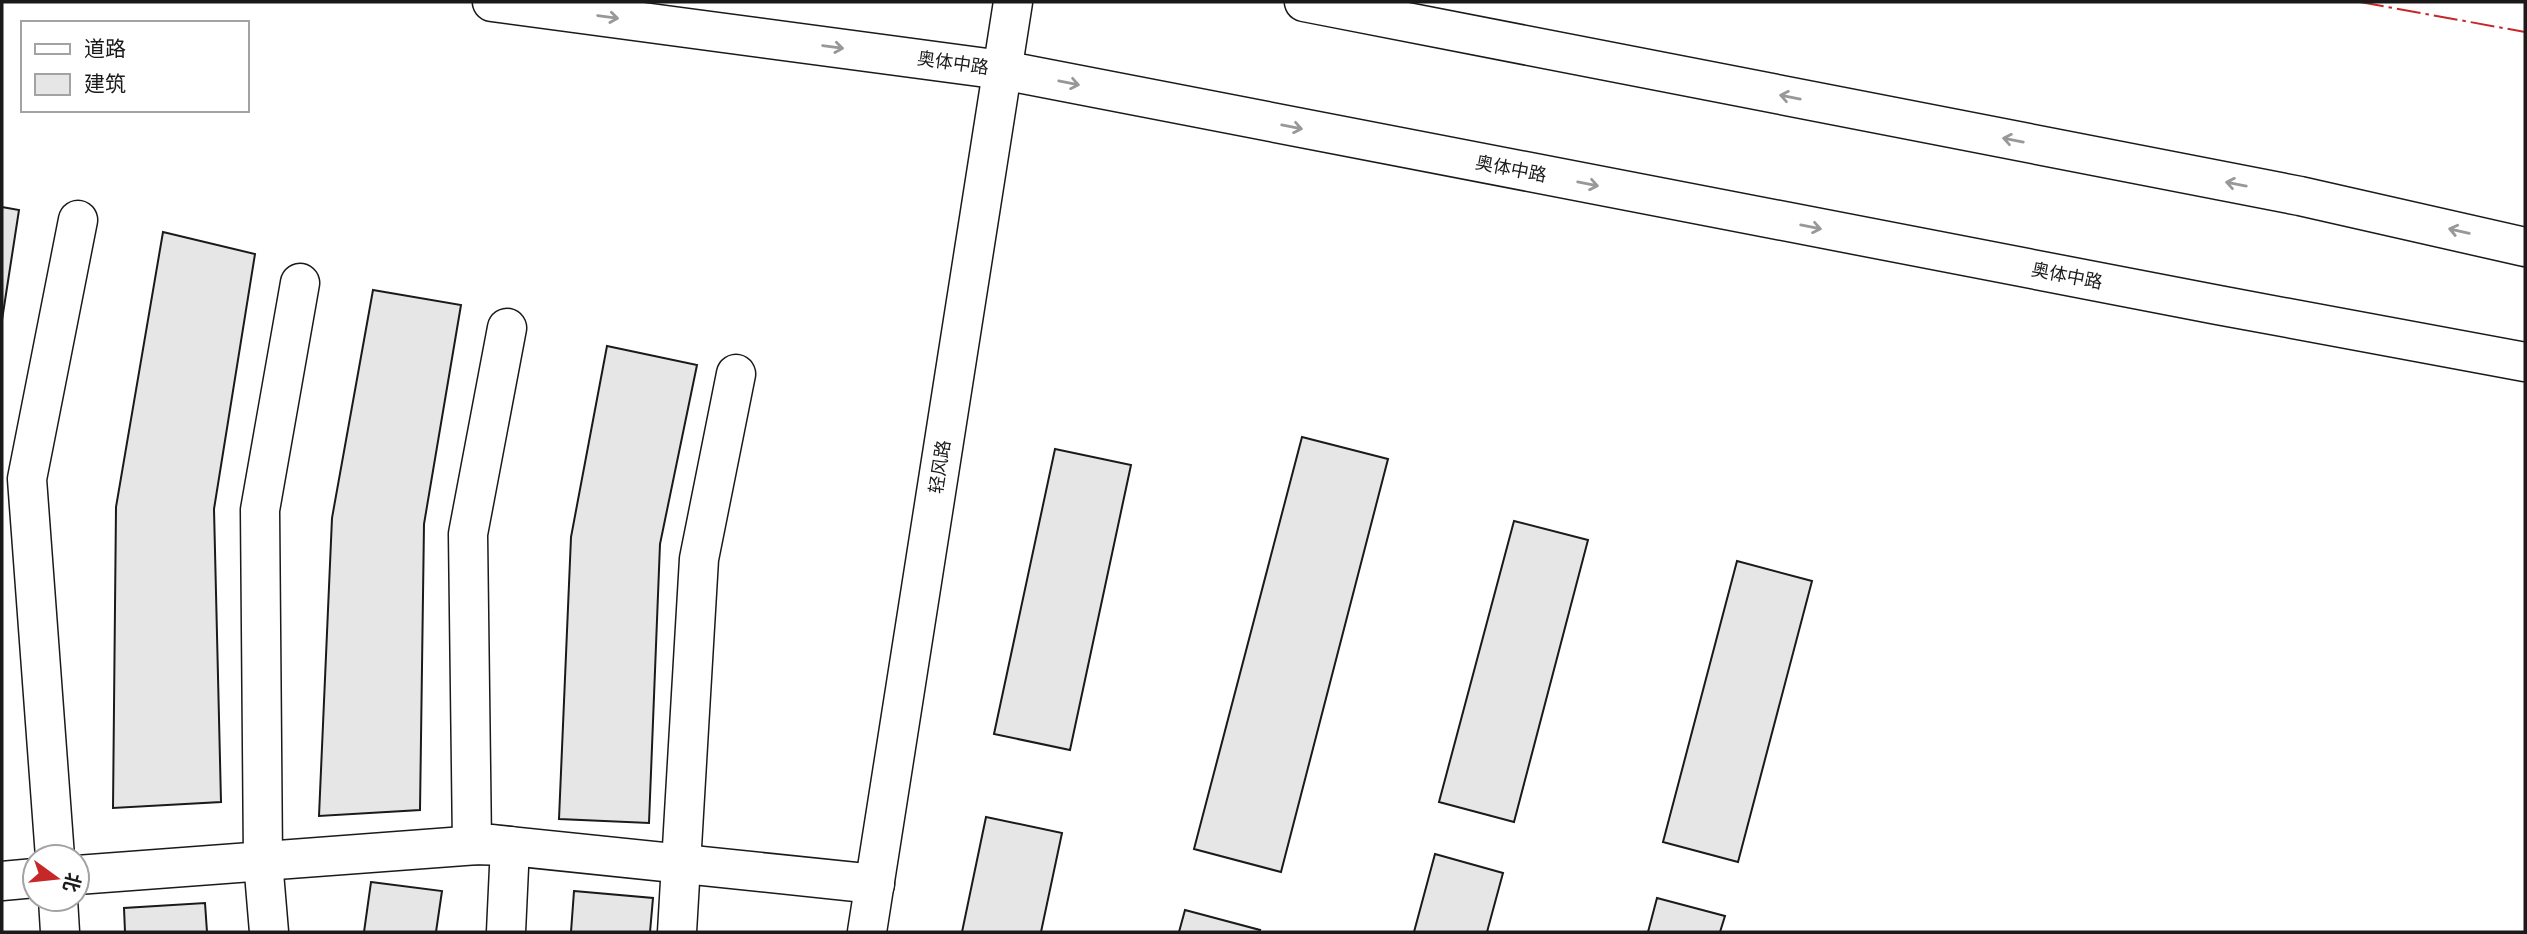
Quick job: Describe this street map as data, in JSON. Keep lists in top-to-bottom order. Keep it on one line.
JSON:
{"streets":{"main road":["奥体中路","轻风路"]},"crossings":[["奥体中路","轻风路"]],"legend":["道路","建筑"],"north":"right"}
